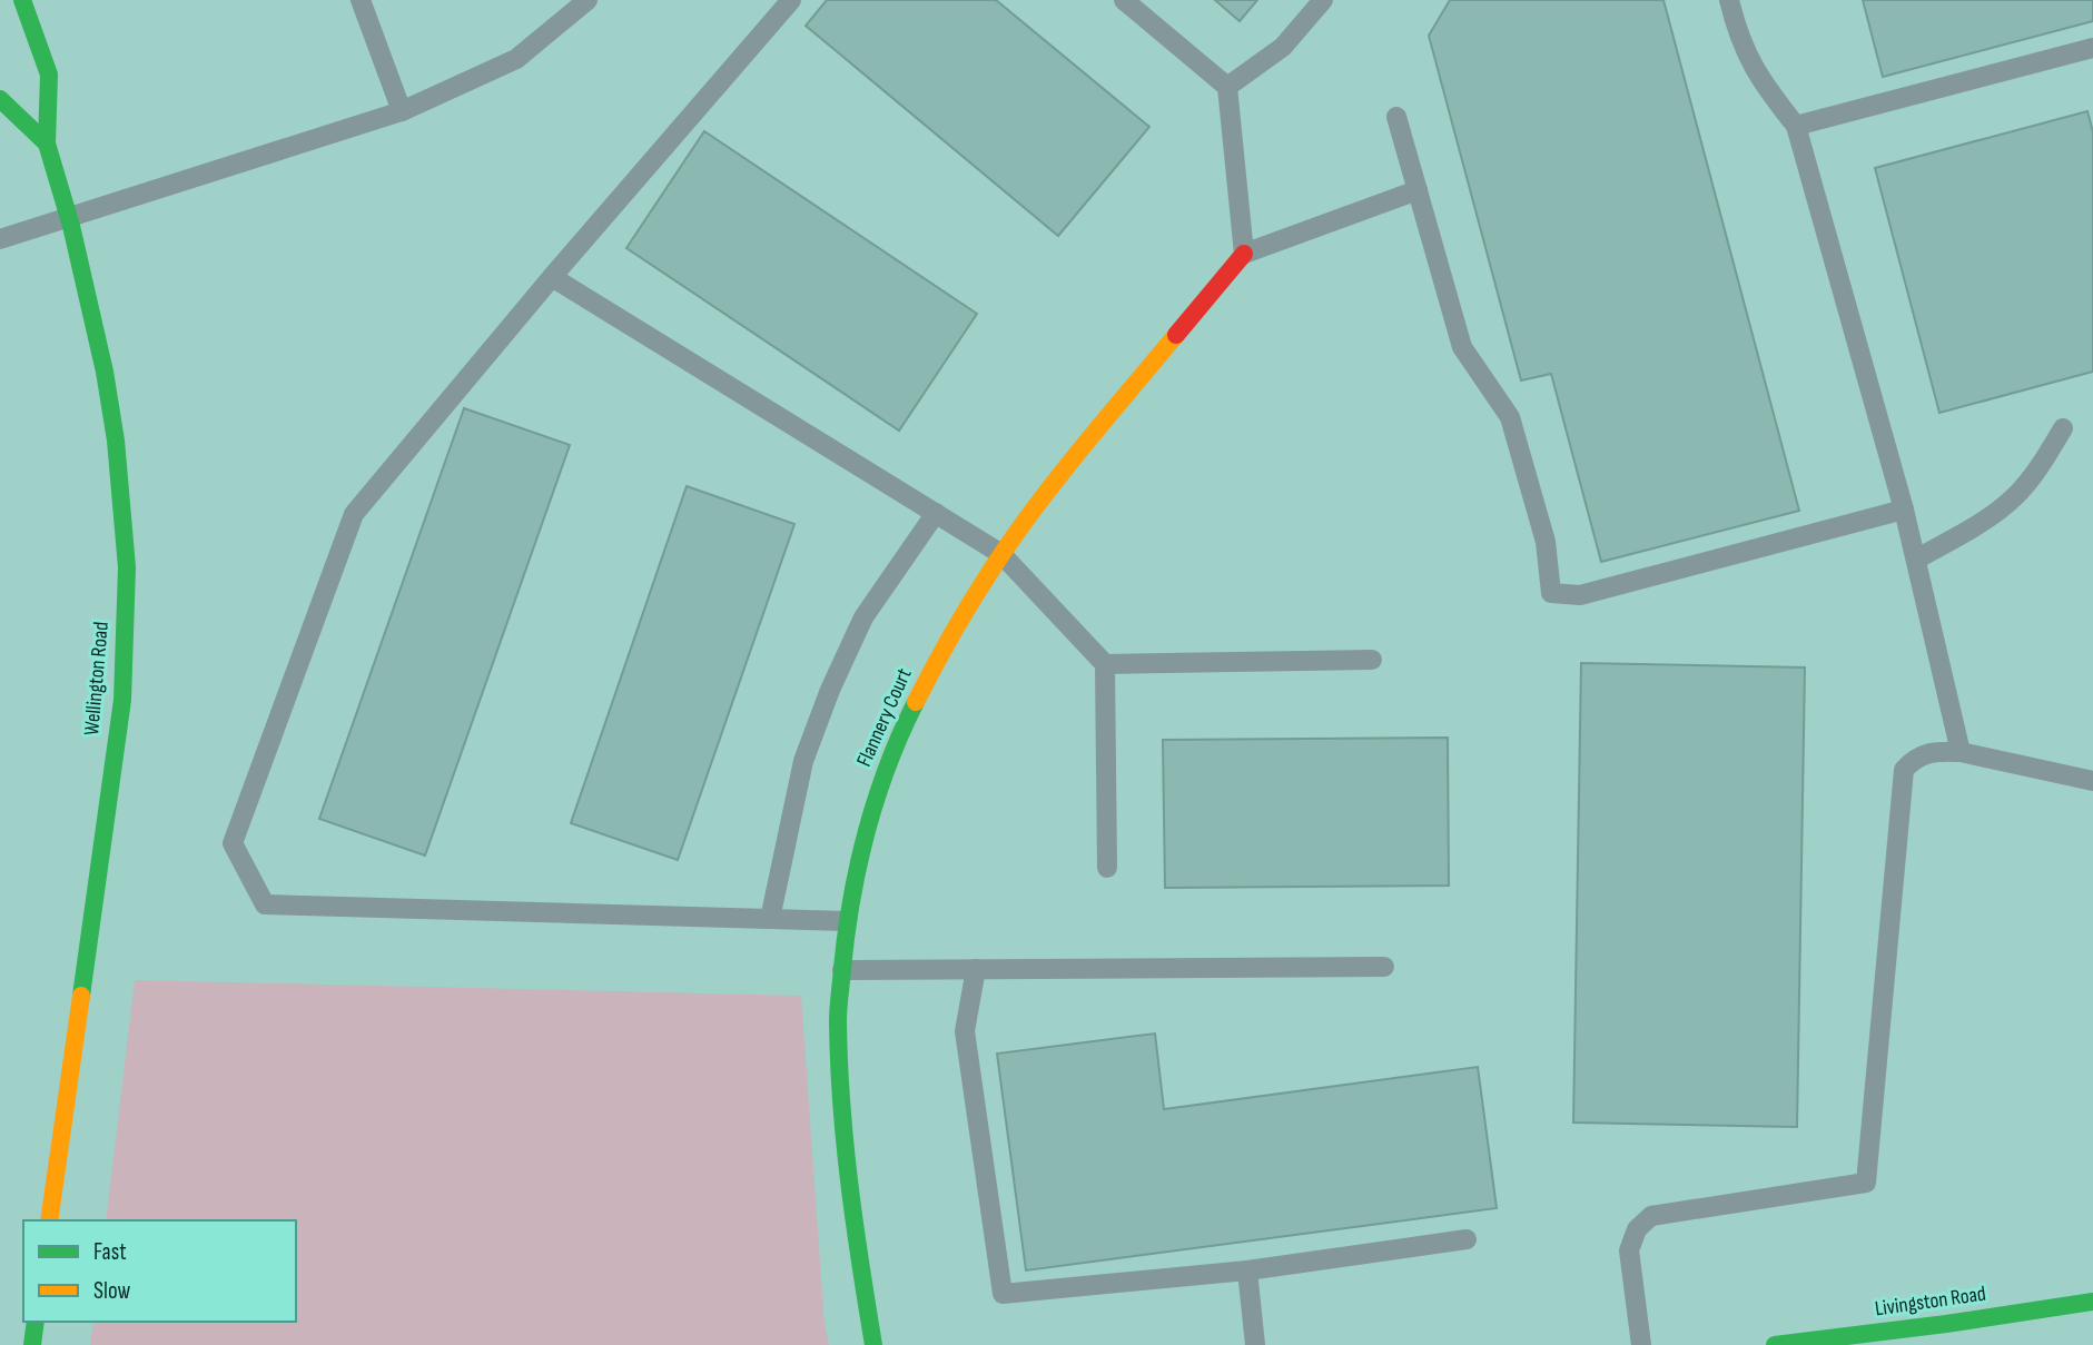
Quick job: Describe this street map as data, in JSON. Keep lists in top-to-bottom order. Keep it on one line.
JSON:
{"streets":{"street":["Wellington Road","Flannery Court","Livingston Road"]},"legend":["Fast","Slow"]}
